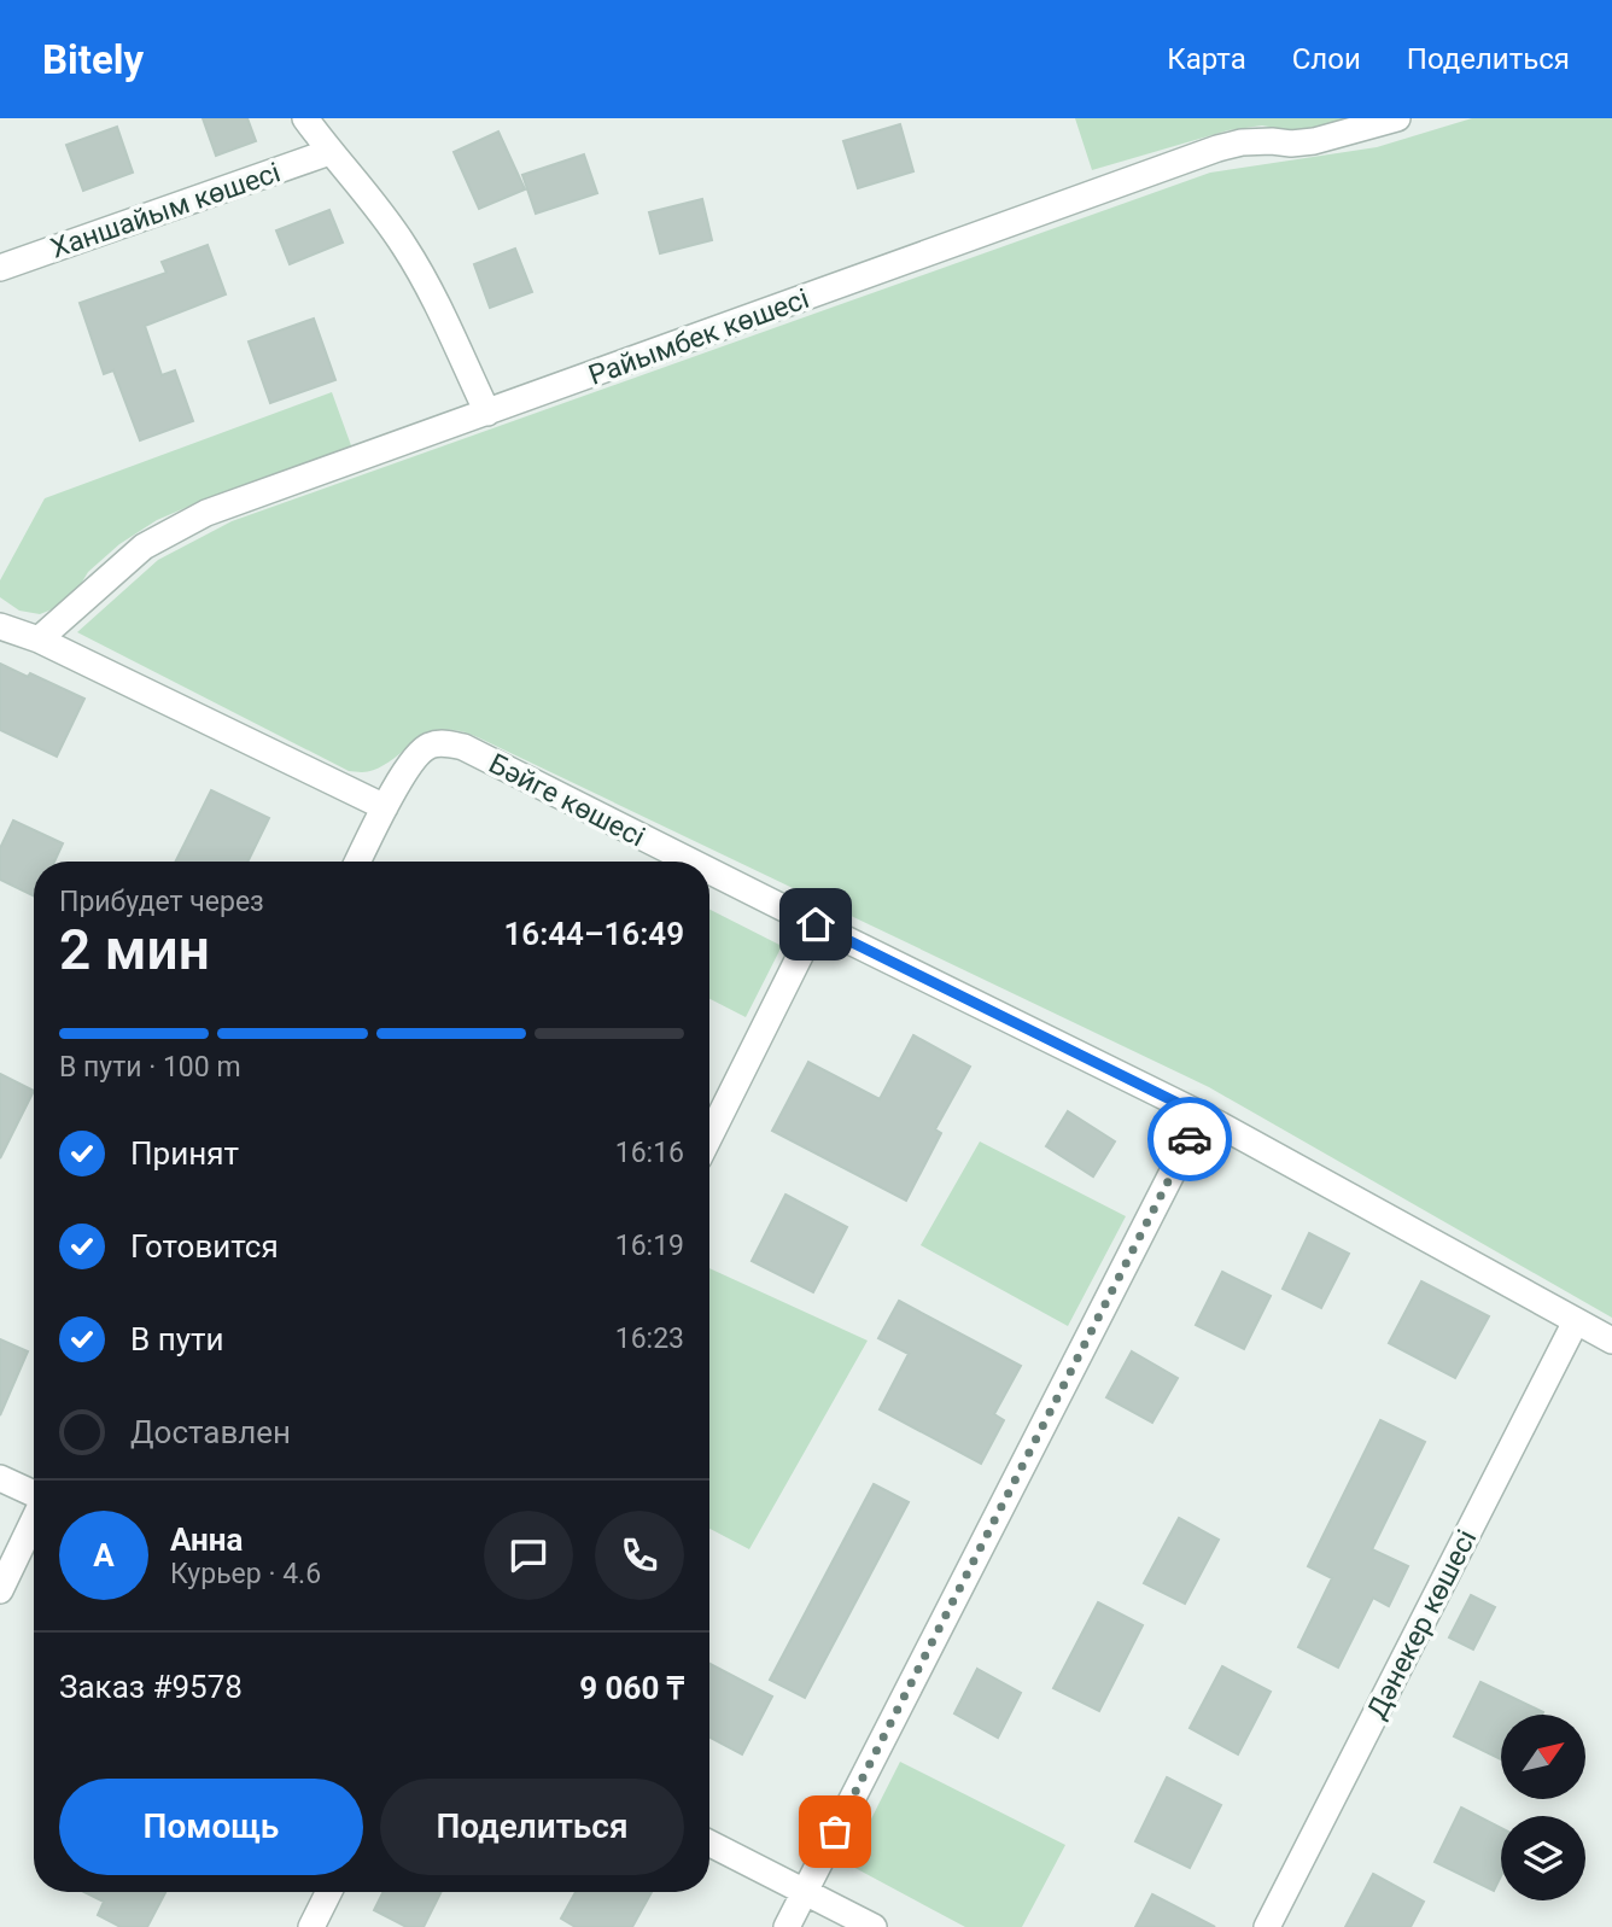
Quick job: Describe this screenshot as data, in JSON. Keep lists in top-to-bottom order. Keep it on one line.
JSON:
{"streets":{"street":["Ханшайым көшесі","Райымбек көшесі","Бәйге көшесі","Дәнекер көшесі"]},"crossings":[["Бәйге көшесі","Дәнекер көшесі"]],"north":"top right","page":{"header":"Bitely","nav":["Карта","Слои","Поделиться"],"heading":["2 мин","Прибудет через","16:44–16:49"],"panel":["Анна","Курьер · 4.6","Заказ #9578","9 060 ₸"],"bar":"В пути · 100 m","list":[["Принят","16:16"],["Готовится","16:19"],["В пути","16:23"],"Доставлен"],"round":"А","buttons":["Помощь","Поделиться"]}}
